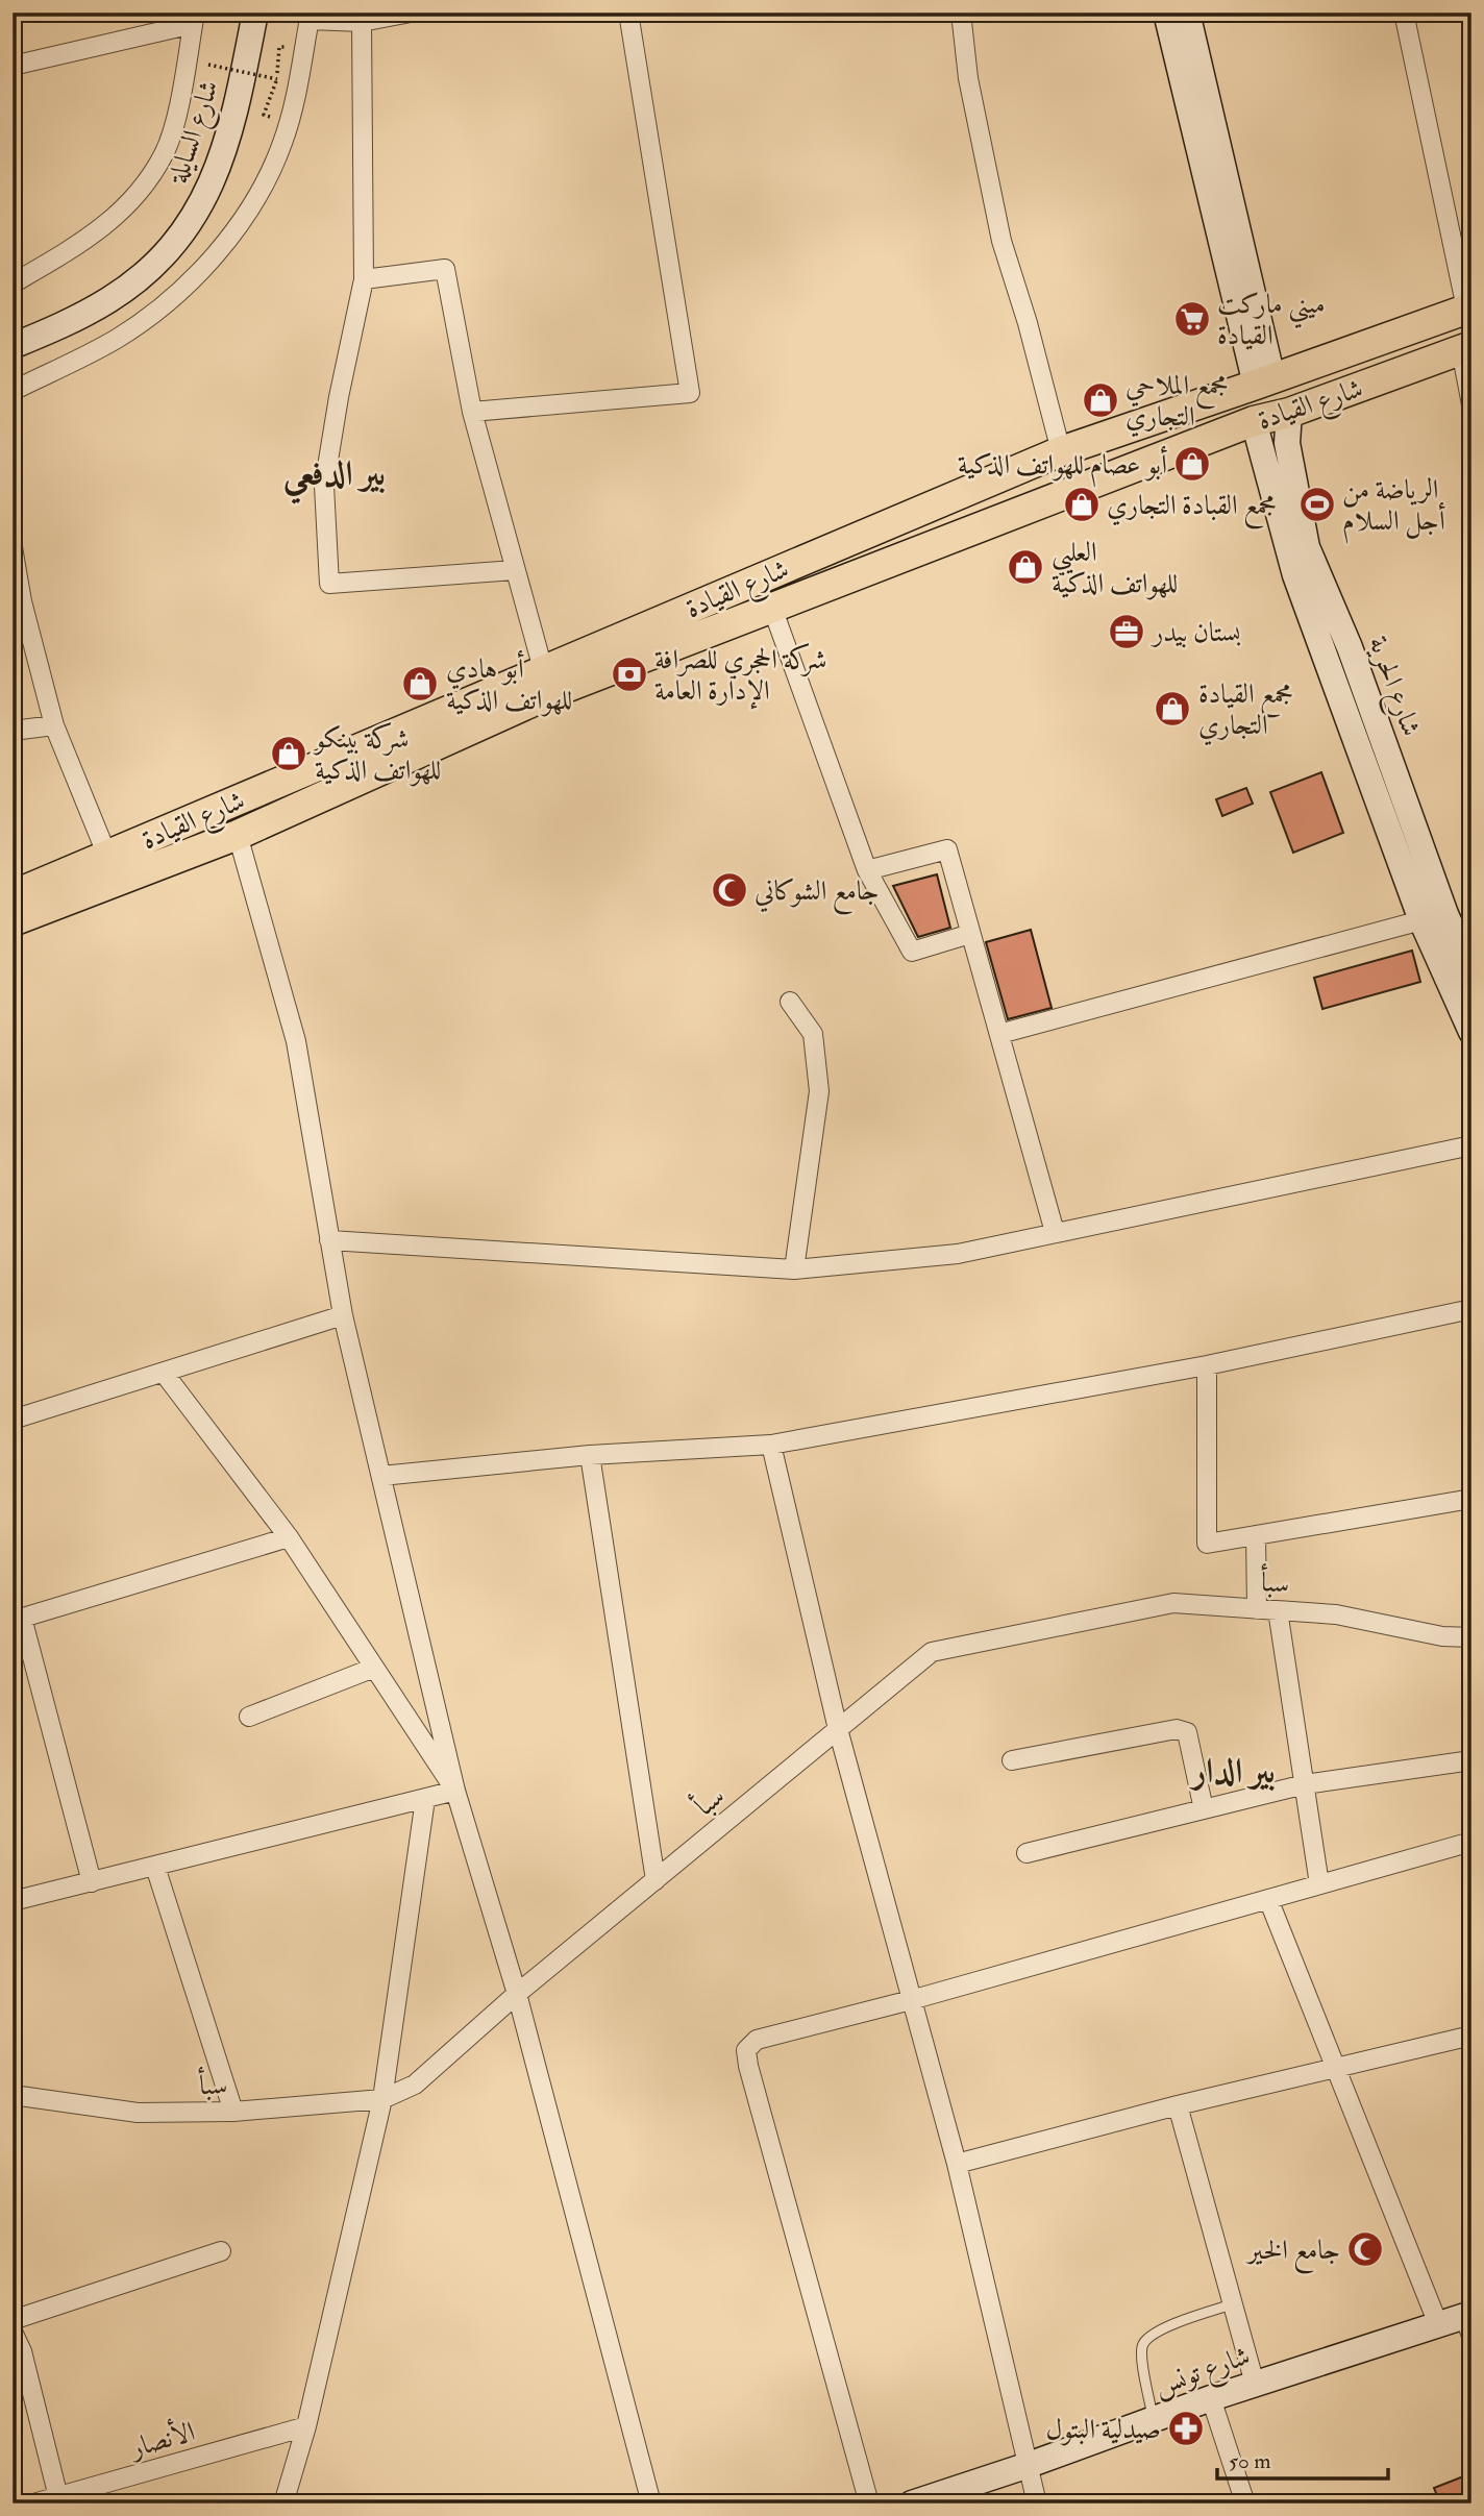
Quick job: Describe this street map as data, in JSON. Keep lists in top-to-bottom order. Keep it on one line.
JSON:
{"streets":{"main road":["شارع القيادة"],"street":["شارع السايلة","شارع الحرية","سبأ","شارع تونس","الأنصار"]},"crossings":[["شارع القيادة","شارع الحرية"]],"districts":["بير الدفعي","بير الدار"],"places":{"supermarket":["ميني ماركت القيادة"],"shop":["مجمع الملاحي التجاري","أبو عصام للهواتف الذكية","مجمع القبادة التجاري","العليي للهواتف الذكية","أبو هادي للهواتف الذكية","مجمع القيادة التجاري","شركة بينكو للهواتف الذكية"],"sports":["الرياضة من أجل السلام"],"office":["بستان بيدر"],"bank":["شركة الحجري للصرافة الإدارة العامة"],"mosque":["جامع الشوكاني","جامع الخير"],"pharmacy":["صيدلية البتول"]},"scale_bar":"50 m"}
